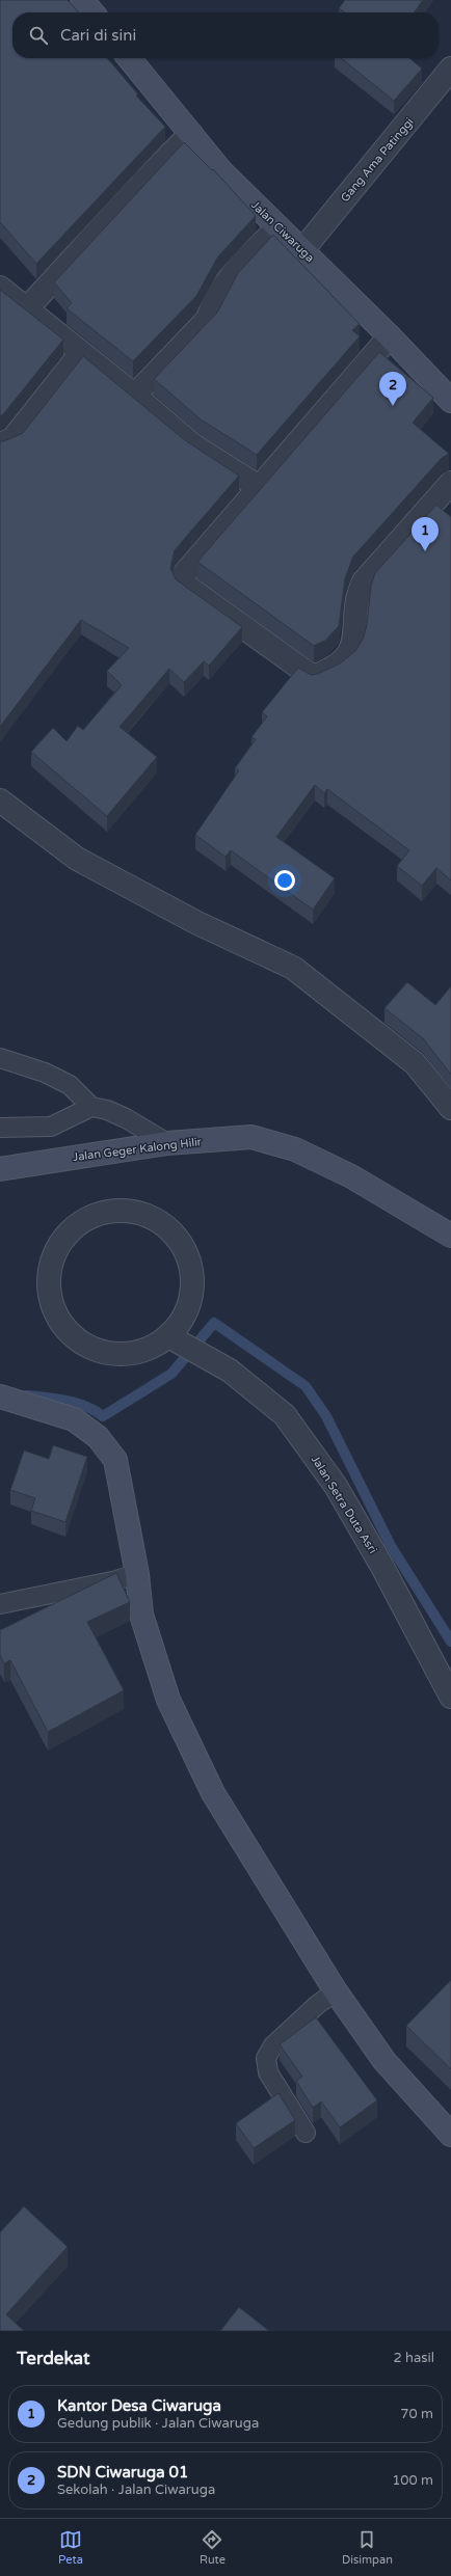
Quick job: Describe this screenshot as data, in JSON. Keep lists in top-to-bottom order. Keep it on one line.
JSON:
{"streets":{"street":["Gang Ama Patinggi","Jalan Ciwaruga","Jalan Geger Kalong Hilir","Jalan Setra Duta Asri"]},"crossings":[["Gang Ama Patinggi","Jalan Ciwaruga"]],"page":{"search":"Cari di sini","pins":["2","1"],"heading":["Terdekat","2 hasil"],"list":[{"mark":"1","name":"Kantor Desa Ciwaruga","note":"Gedung publik · Jalan Ciwaruga","value":"70 m"},{"mark":"2","name":"SDN Ciwaruga 01","note":"Sekolah · Jalan Ciwaruga","value":"100 m"}],"nav":["Peta","Rute","Disimpan"]}}
